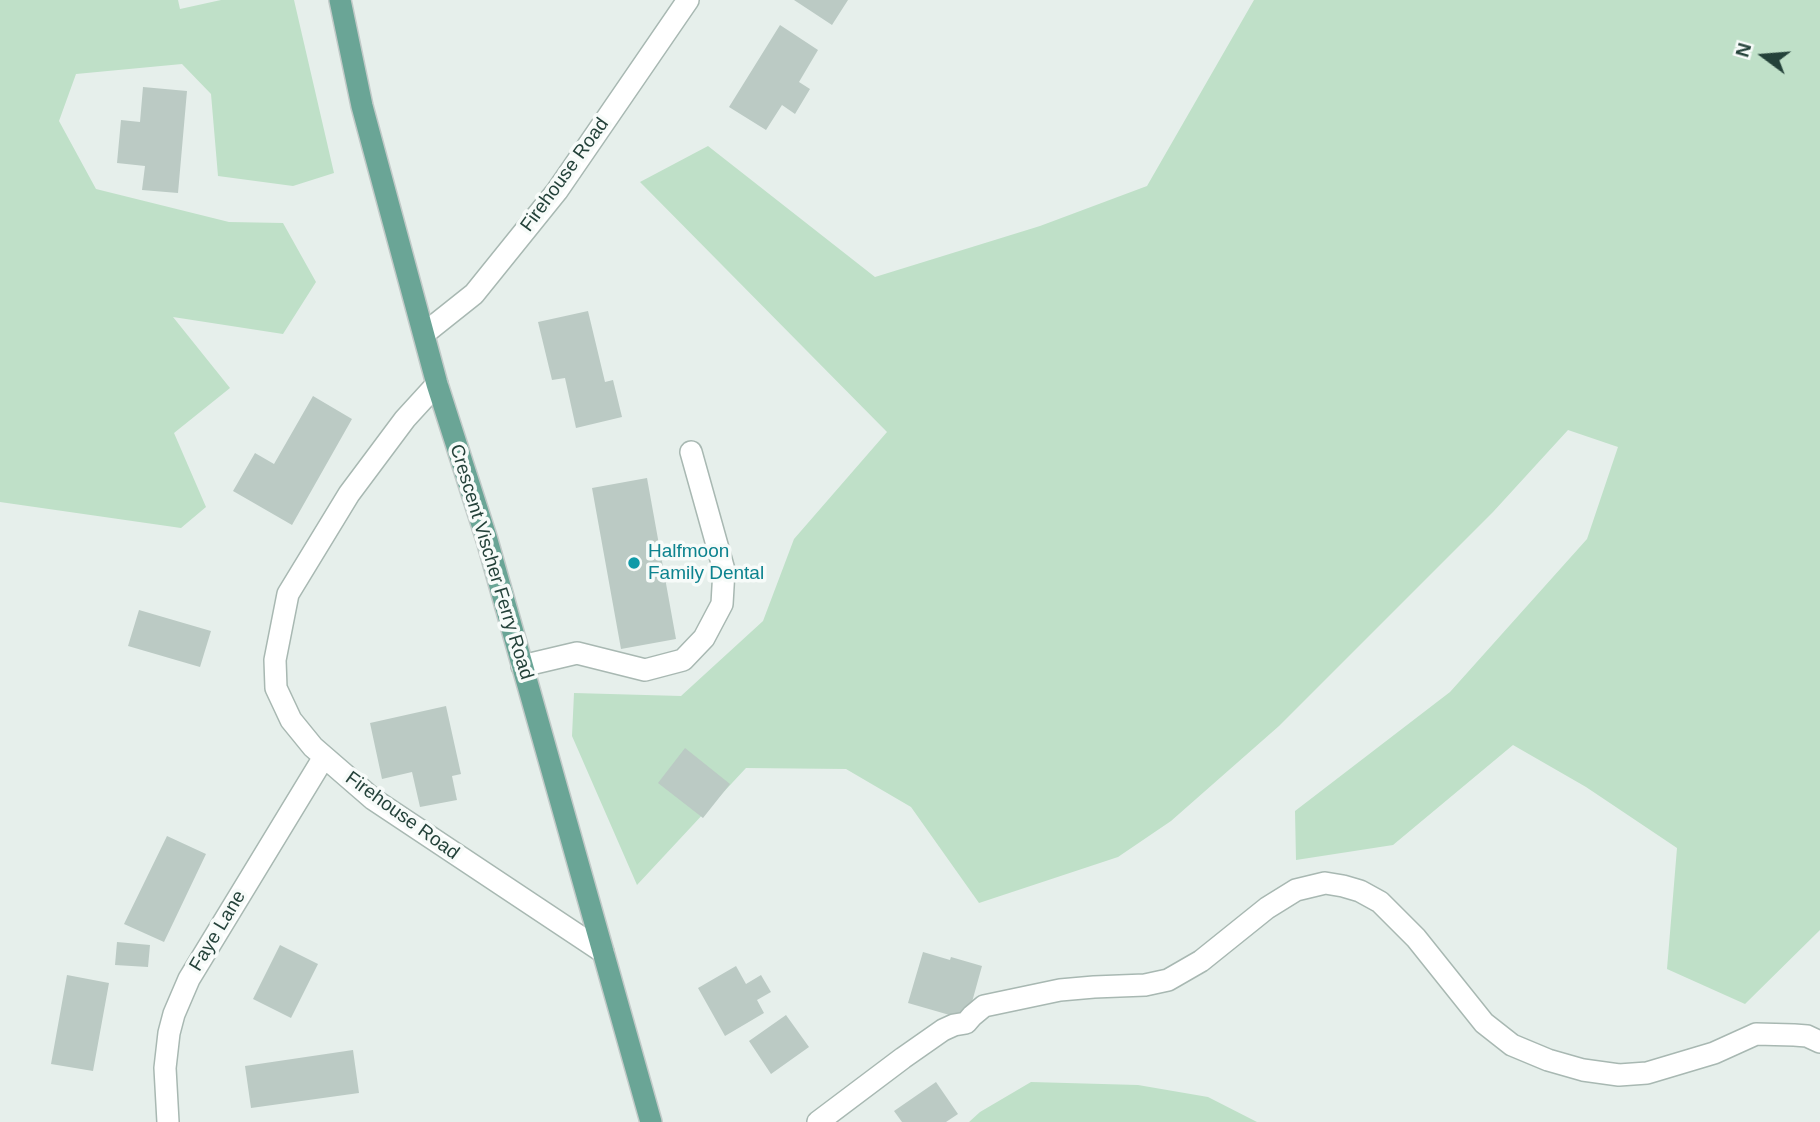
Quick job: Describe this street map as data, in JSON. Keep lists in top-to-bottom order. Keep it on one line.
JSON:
{"streets":{"main road":["Crescent Vischer Ferry Road"],"street":["Firehouse Road","Faye Lane"]},"crossings":[["Firehouse Road","Crescent Vischer Ferry Road"],["Firehouse Road","Faye Lane"]],"places":["Halfmoon Family Dental"],"north":"left"}
